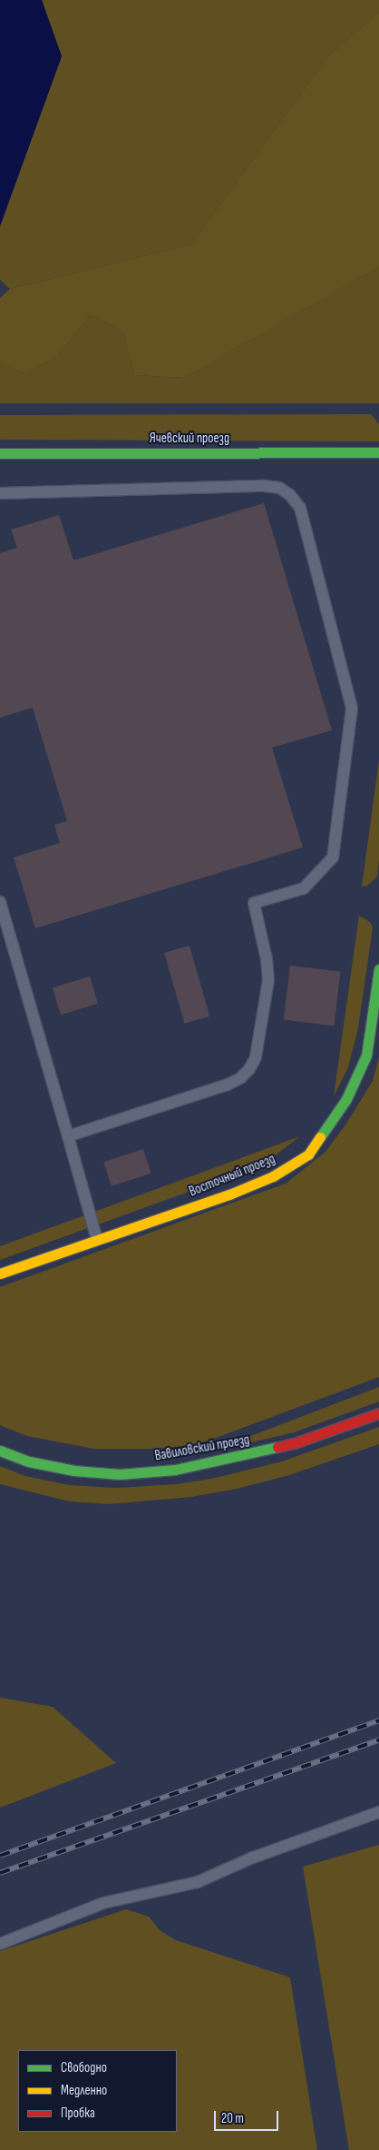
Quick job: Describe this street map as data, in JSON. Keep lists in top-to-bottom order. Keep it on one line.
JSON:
{"streets":{"street":["Ячевский проезд","Восточный проезд","Вавиловский проезд"]},"legend":["Свободно","Медленно","Пробка"],"scale_bar":"20 m"}
